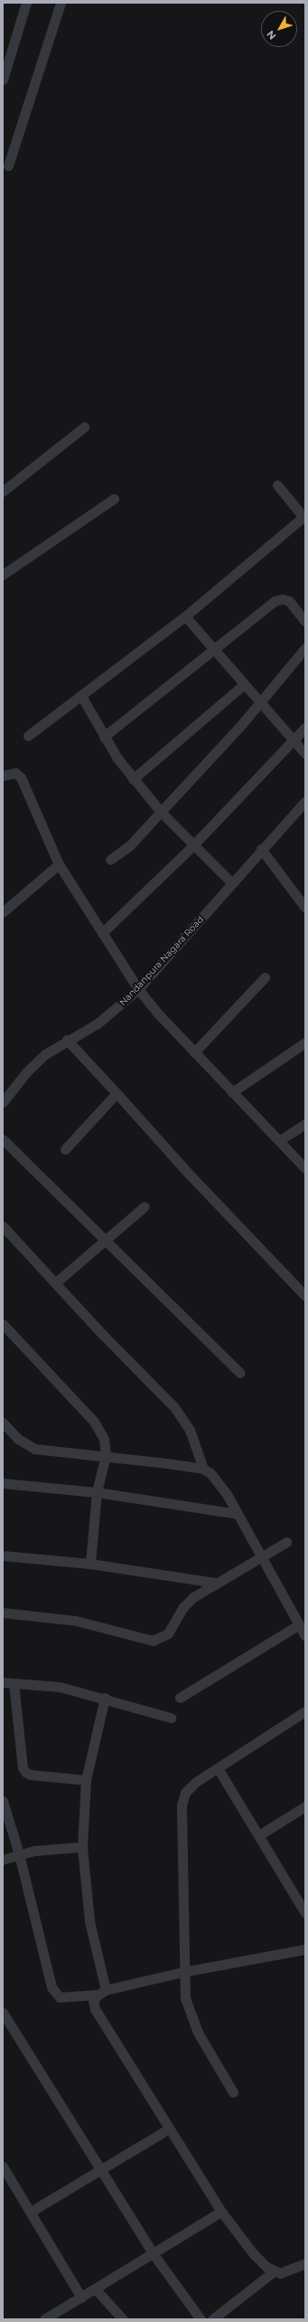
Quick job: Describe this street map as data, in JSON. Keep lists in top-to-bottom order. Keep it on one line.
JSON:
{"streets":{"street":["Nandanpura Nagara Road"]},"north":"bottom left"}
